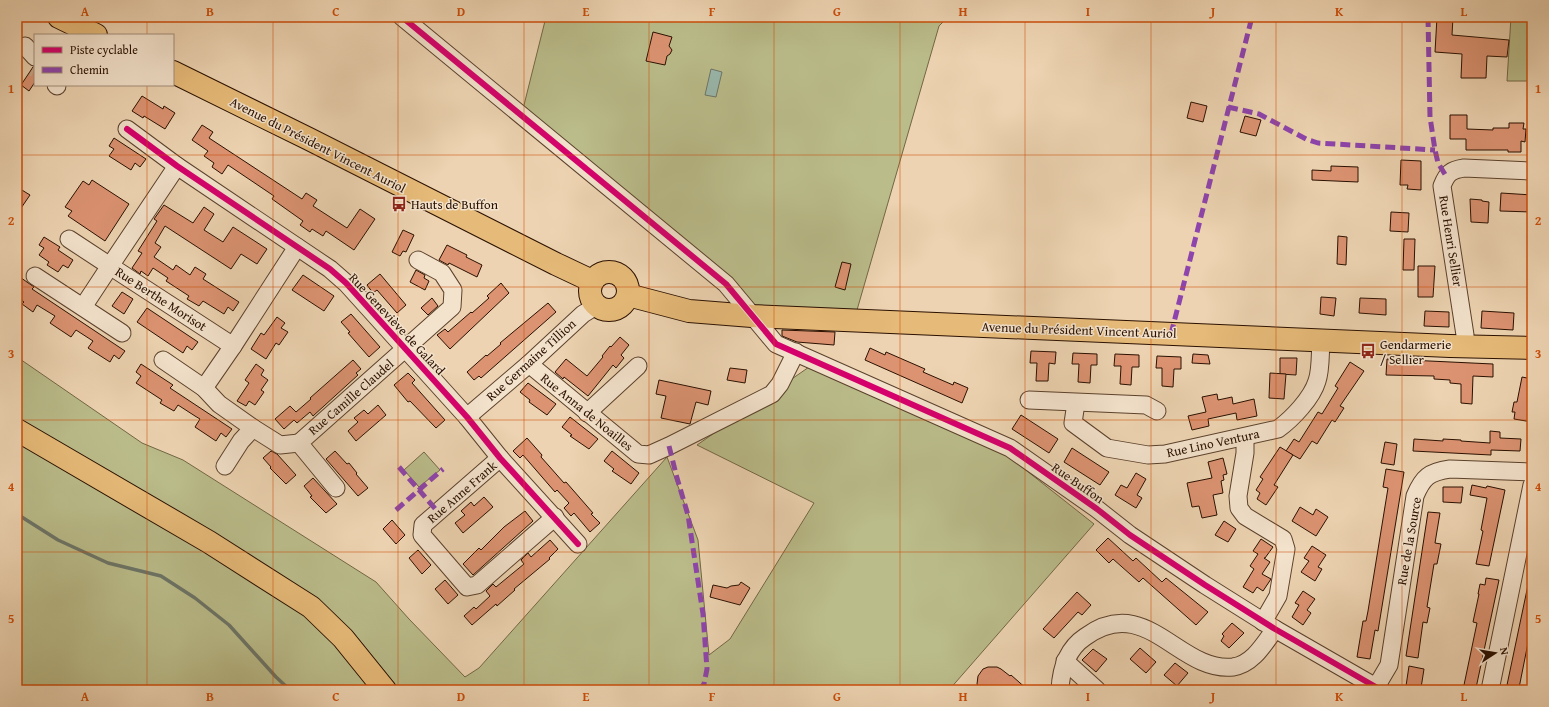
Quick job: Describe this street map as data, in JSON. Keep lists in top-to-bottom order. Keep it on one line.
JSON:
{"streets":{"main road":["Avenue du Président Vincent Auriol"],"street":["Rue Henri Sellier","Rue Berthe Morisot","Rue Geneviève de Galard","Rue Germaine Tillion","Rue Camille Claudel","Rue Anna de Noailles","Rue Lino Ventura","Rue Buffon","Rue Anne Frank","Rue de la Source"]},"crossings":[["Avenue du Président Vincent Auriol","Rue Henri Sellier"],["Avenue du Président Vincent Auriol","Rue Germaine Tillion"],["Avenue du Président Vincent Auriol","Rue Lino Ventura"],["Avenue du Président Vincent Auriol","Rue Buffon"],["Rue Berthe Morisot","Rue Geneviève de Galard"],["Rue Geneviève de Galard","Rue Germaine Tillion"],["Rue Geneviève de Galard","Rue Camille Claudel"],["Rue Geneviève de Galard","Rue Anne Frank"],["Rue Germaine Tillion","Rue Anna de Noailles"],["Rue Anna de Noailles","Rue Buffon"],["Rue Buffon","Rue de la Source"]],"places":{"bus stop":["Hauts de Buffon","Gendarmerie / Sellier"]},"legend":["Piste cyclable","Chemin"],"north":"right","grid":{"columns":["A","B","C","D","E","F","G","H","I","J","K","L"],"rows":["1","2","3","4","5"]}}
